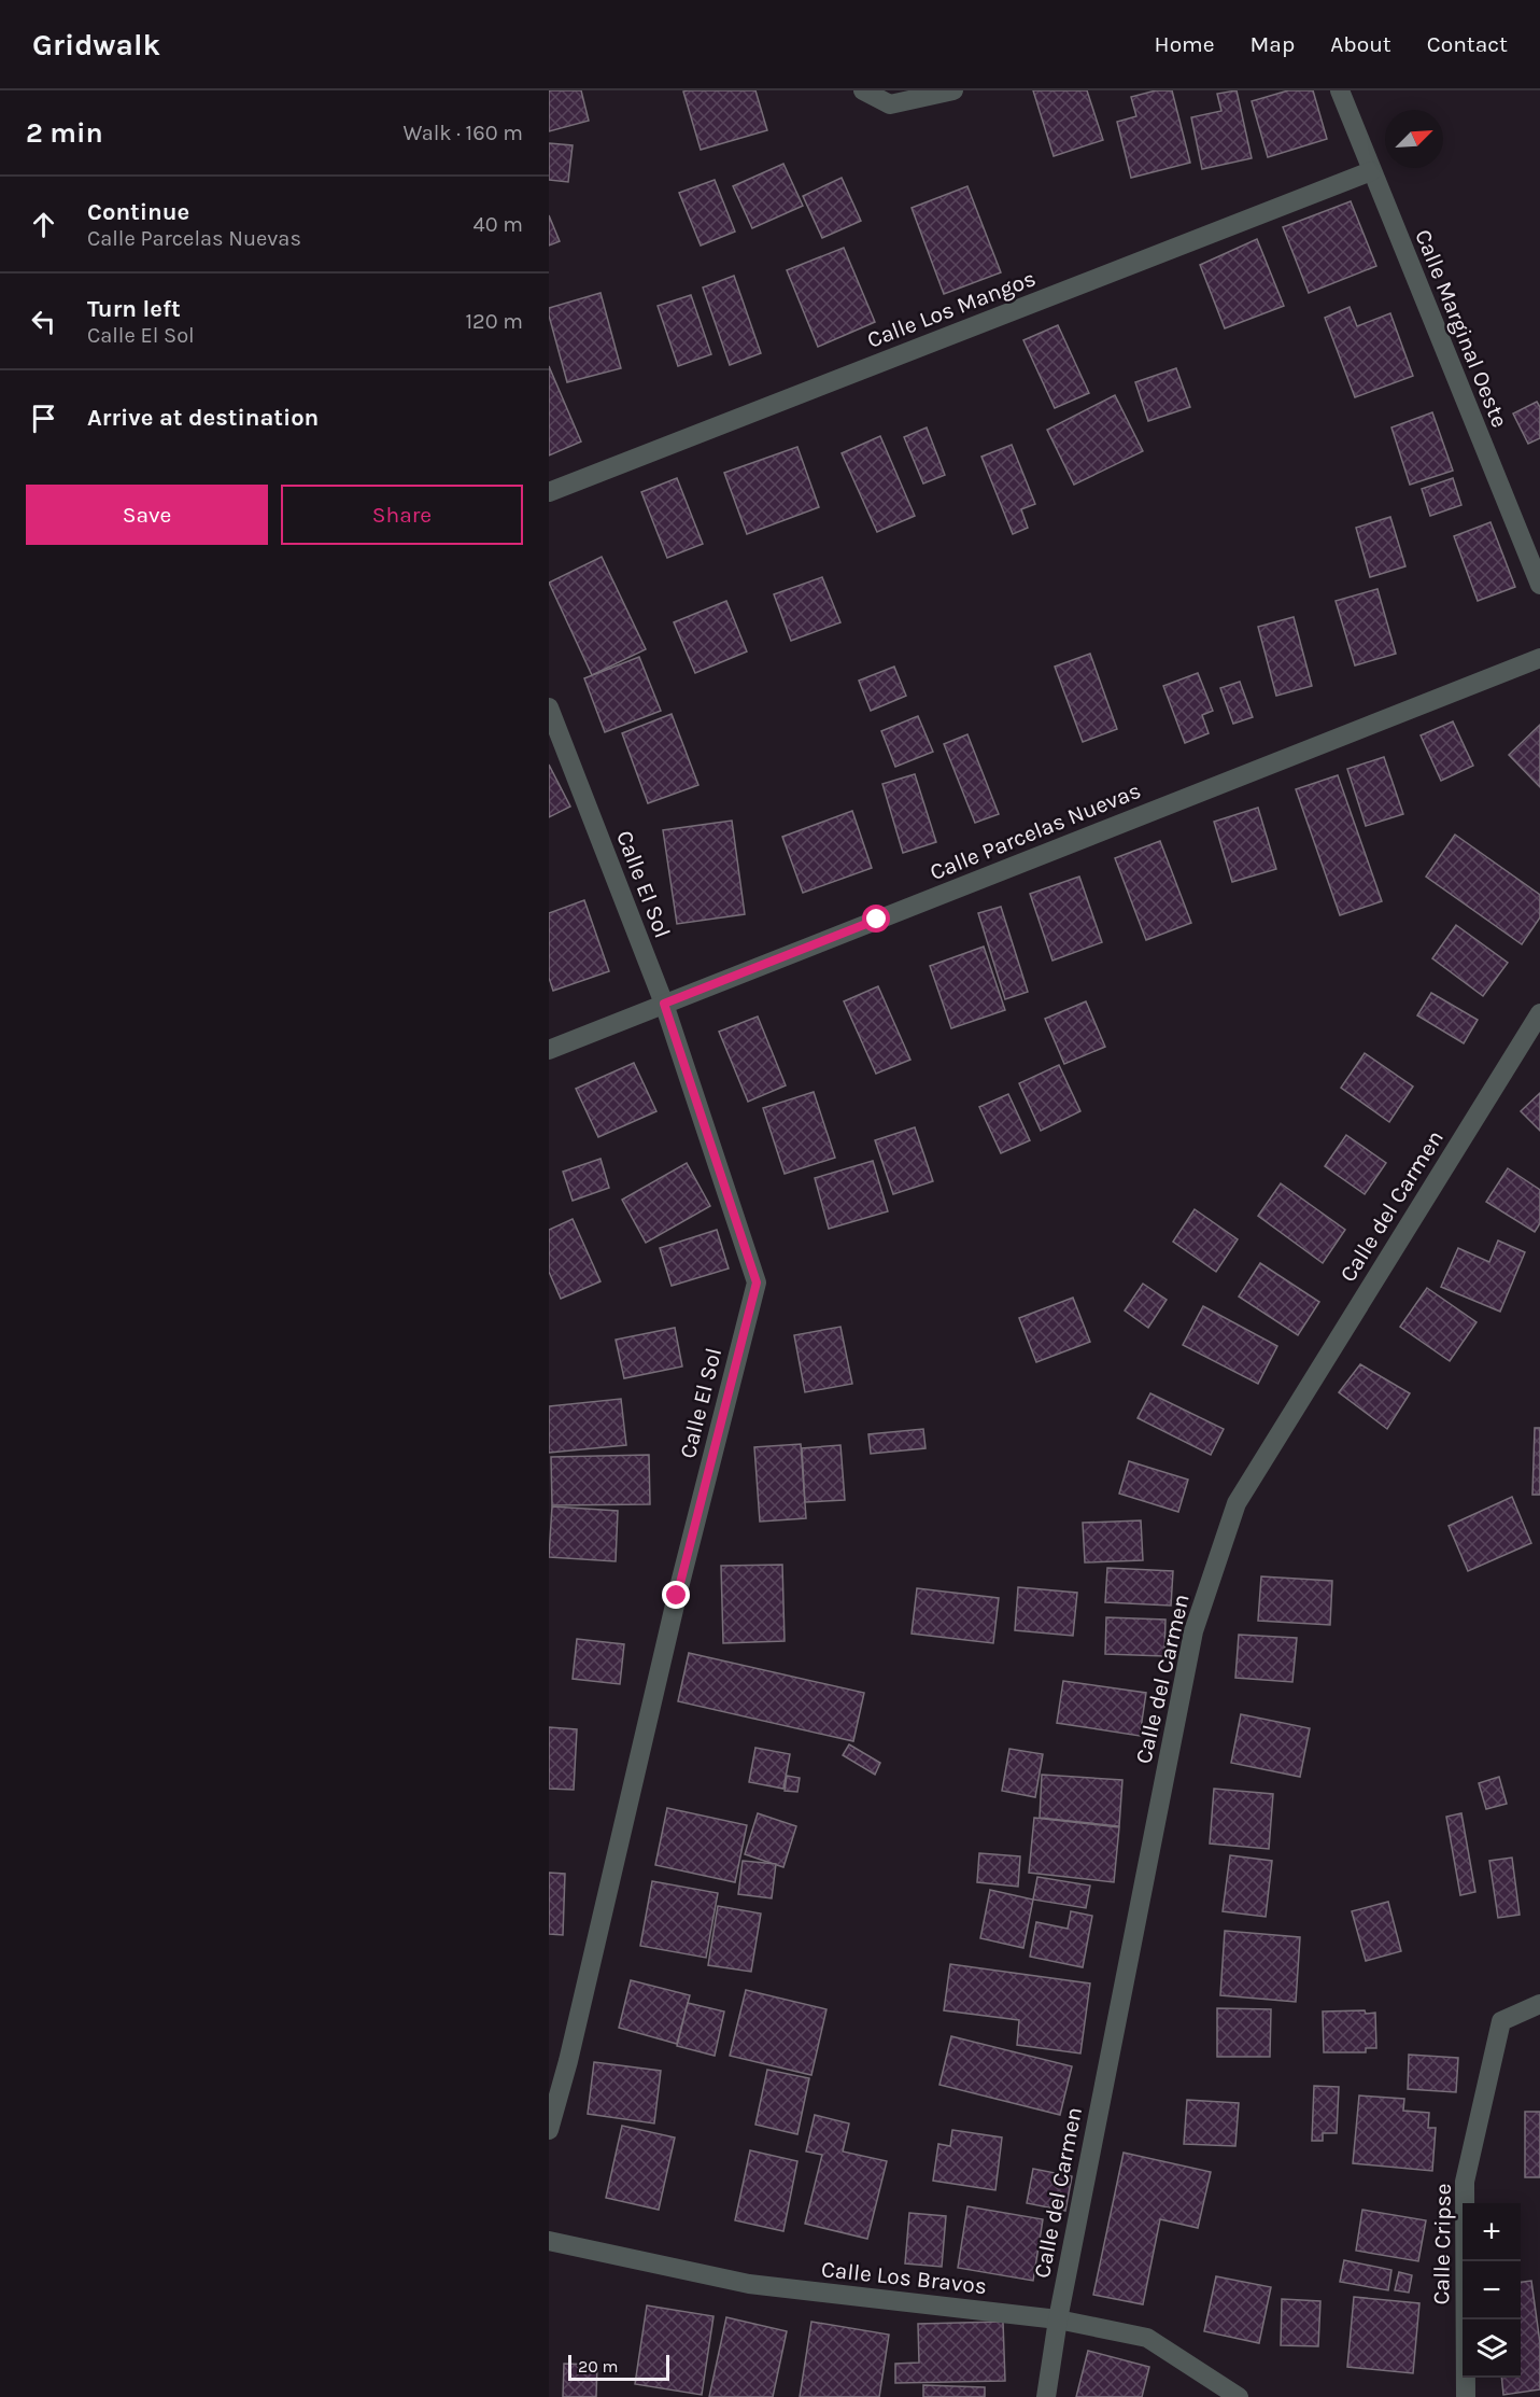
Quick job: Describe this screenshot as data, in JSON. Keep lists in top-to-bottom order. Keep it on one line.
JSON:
{"streets":{"street":["Calle Los Mangos","Calle Marginal Oeste","Calle Parcelas Nuevas","Calle El Sol","Calle del Carmen","Calle Cripse","Calle Los Bravos"]},"crossings":[["Calle Los Mangos","Calle Marginal Oeste"],["Calle Parcelas Nuevas","Calle El Sol"],["Calle del Carmen","Calle Los Bravos"]],"scale_bar":"20 m","north":"top right","page":{"header":"Gridwalk","nav":["Home","Map","About","Contact"],"heading":["2 min","Walk · 160 m"],"list":[["Continue","Calle Parcelas Nuevas","40 m"],["Turn left","Calle El Sol","120 m"],"Arrive at destination"],"buttons":["Save","Share"],"map_buttons":["+","−"],"scale":"20 m"}}
